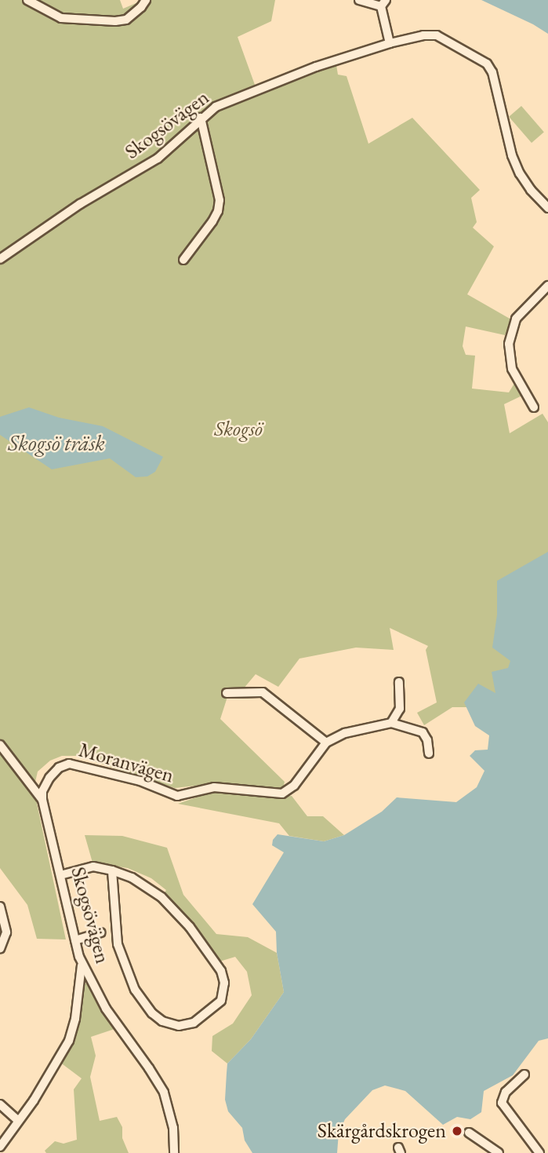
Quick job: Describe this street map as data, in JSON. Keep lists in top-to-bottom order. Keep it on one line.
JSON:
{"streets":{"street":["Skogsövägen","Moranvägen"]},"crossings":[["Skogsövägen","Moranvägen"]],"water":["Skogsö träsk"],"parks":["Skogsö"],"places":["Skärgårdskrogen"]}
